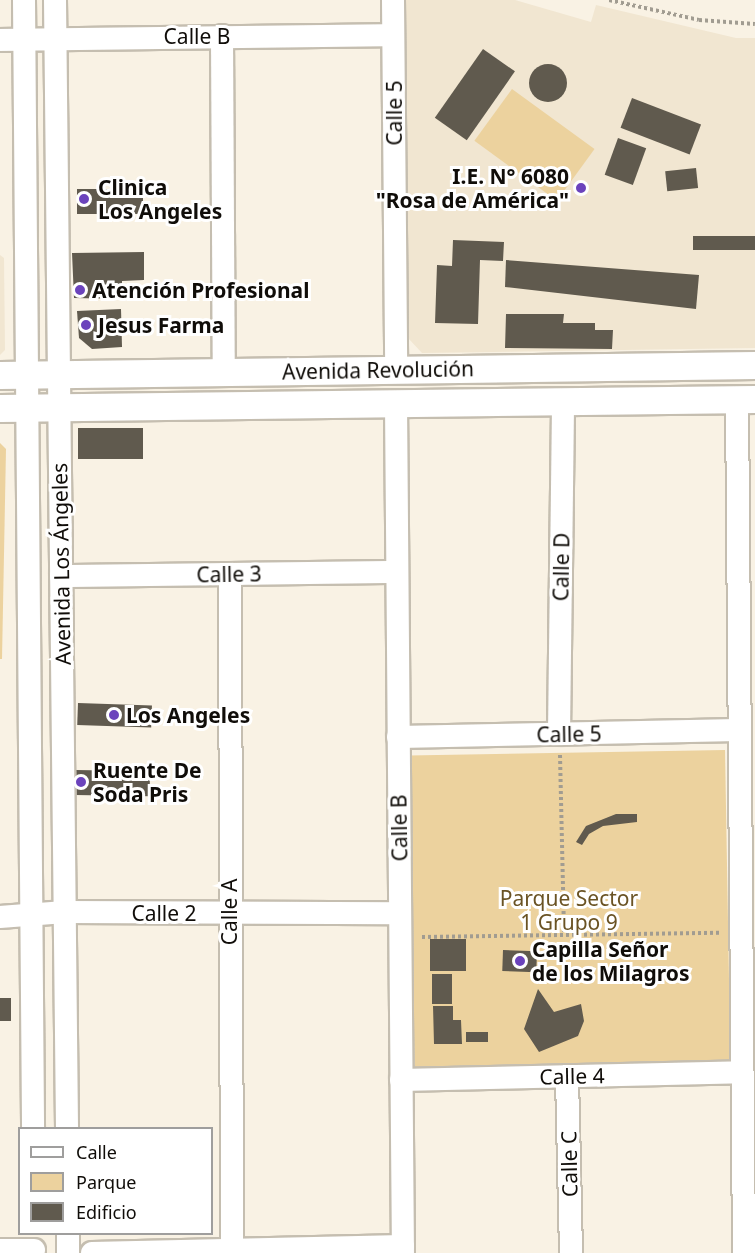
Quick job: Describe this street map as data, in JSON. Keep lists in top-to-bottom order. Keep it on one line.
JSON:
{"streets":{"main road":["Avenida Revolución"],"street":["Calle B","Calle 5","Avenida Los Ángeles","Calle D","Calle 3","Calle A","Calle 2","Calle 4","Calle C"]},"crossings":[["Calle B","Calle 5"],["Calle B","Avenida Revolución"],["Calle B","Avenida Los Ángeles"],["Calle B","Calle 3"],["Calle B","Calle 2"],["Calle B","Calle 4"],["Calle 5","Avenida Revolución"],["Calle 5","Calle D"],["Avenida Revolución","Avenida Los Ángeles"],["Avenida Revolución","Calle D"],["Avenida Los Ángeles","Calle 3"],["Avenida Los Ángeles","Calle 2"],["Calle 3","Calle A"],["Calle A","Calle 2"],["Calle 4","Calle C"]],"parks":["Parque Sector 1 Grupo 9"],"places":["I.E. N° 6080 \"Rosa de América\"","Clinica Los Angeles","Atención Profesional","Jesus Farma","Los Angeles","Ruente De Soda Pris","Capilla Señor de los Milagros"],"legend":["Calle","Parque","Edificio"]}
